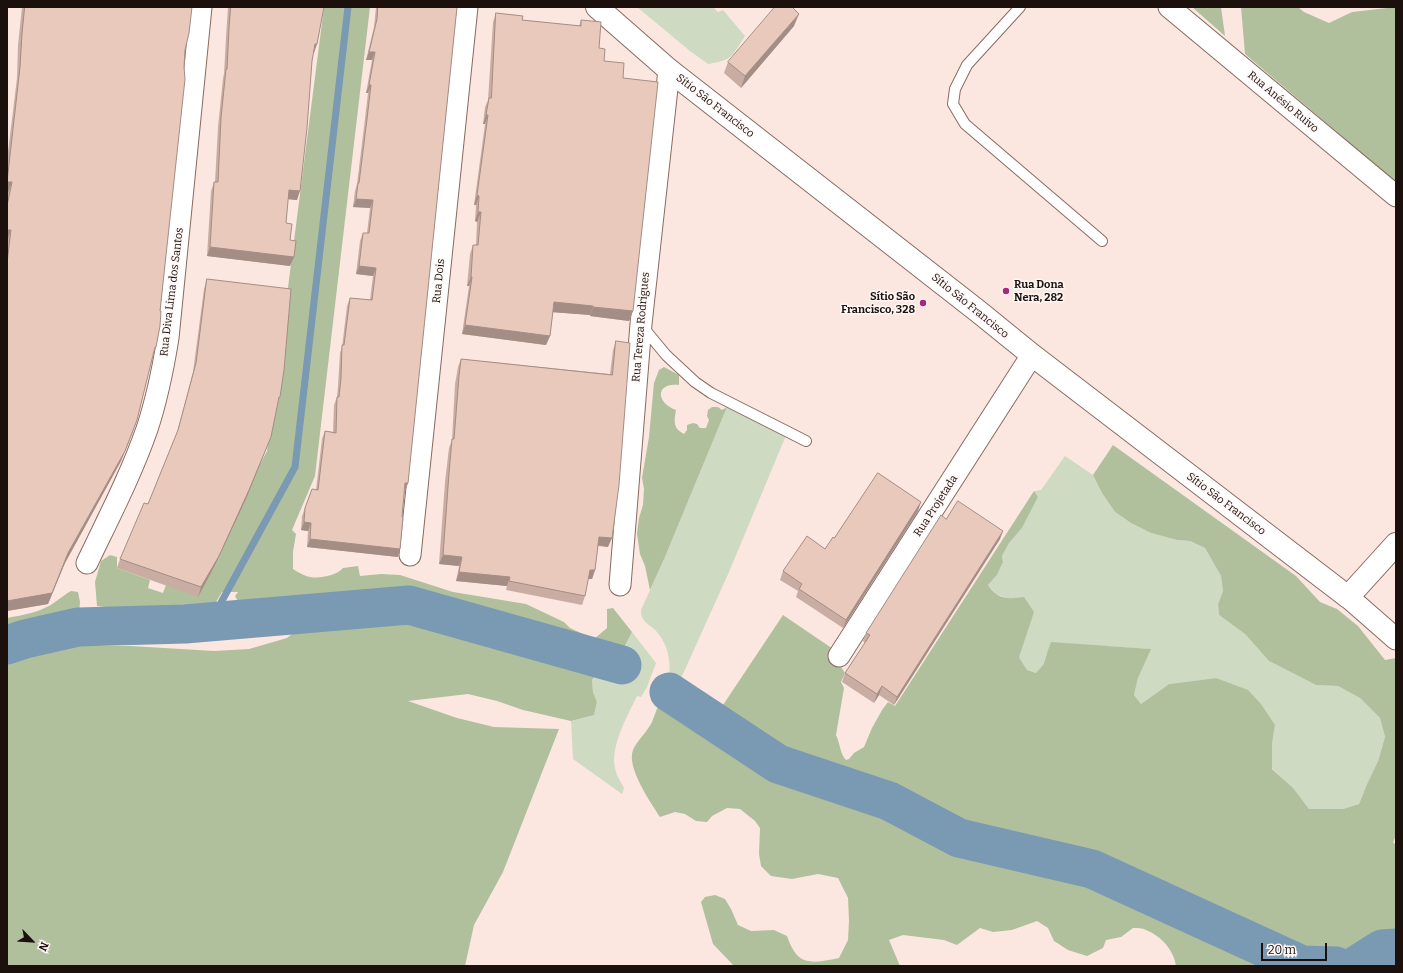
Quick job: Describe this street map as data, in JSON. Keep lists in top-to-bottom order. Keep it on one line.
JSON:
{"streets":{"street":["Rua Anésio Ruivo","Sítio São Francisco","Rua Dois","Rua Diva Lima dos Santos","Rua Tereza Rodrigues","Rua Projetada"]},"crossings":[["Sítio São Francisco","Rua Tereza Rodrigues"],["Sítio São Francisco","Rua Projetada"]],"places":["Rua Dona Nera, 282","Sítio São Francisco, 328"],"scale_bar":"20 m","north":"bottom right"}
